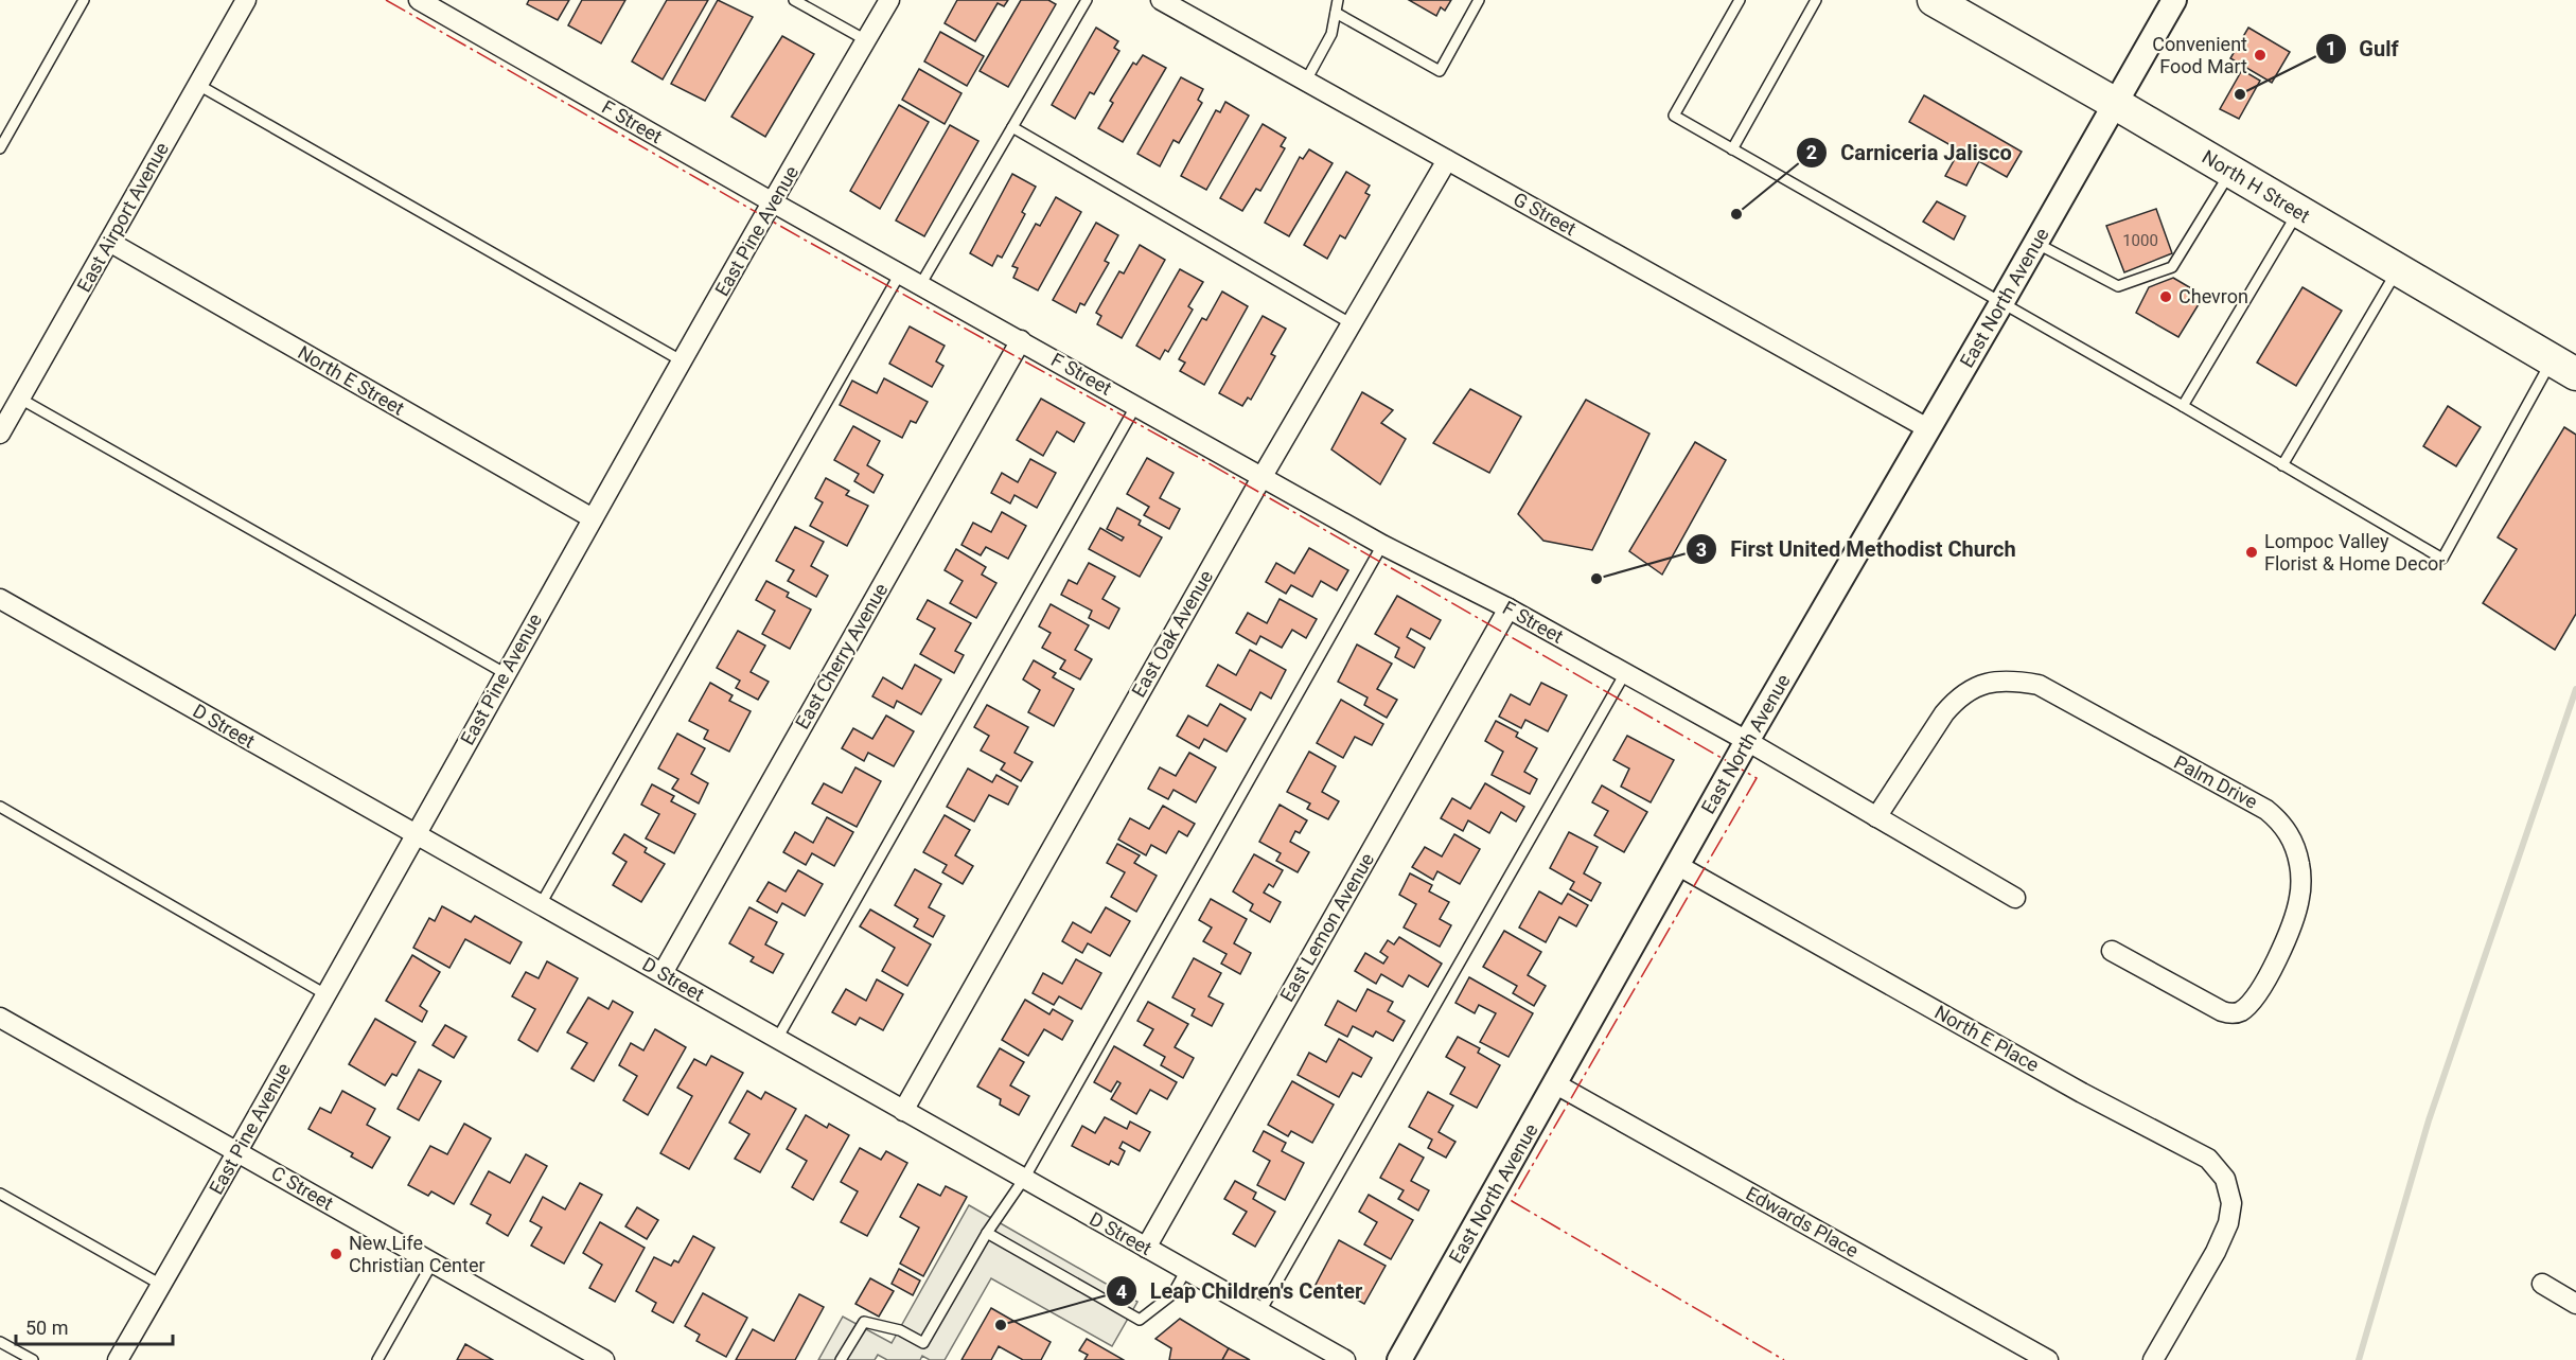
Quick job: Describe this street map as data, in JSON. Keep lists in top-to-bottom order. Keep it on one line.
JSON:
{"streets":{"highway":["North H Street"],"street":["F Street","G Street","East Airport Avenue","East Pine Avenue","East North Avenue","North E Street","East Oak Avenue","East Cherry Avenue","D Street","Palm Drive","East Lemon Avenue","North E Place","C Street","Edwards Place"]},"crossings":[["F Street","East Pine Avenue"],["F Street","East North Avenue"],["F Street","East Oak Avenue"],["F Street","East Cherry Avenue"],["F Street","East Lemon Avenue"],["North H Street","East North Avenue"],["G Street","East North Avenue"],["G Street","East Oak Avenue"],["East Airport Avenue","North E Street"],["East Pine Avenue","North E Street"],["East Pine Avenue","D Street"],["East Pine Avenue","C Street"],["East North Avenue","North E Place"],["East North Avenue","Edwards Place"],["East Oak Avenue","D Street"],["East Cherry Avenue","D Street"],["D Street","East Lemon Avenue"]],"places":["Convenient Food Mart","Gulf","Carniceria Jalisco","Chevron","Lompoc Valley Florist & Home Decor","First United Methodist Church","New Life Christian Center","Leap Children's Center"],"house_numbers":["1000"],"scale_bar":"50 m"}
